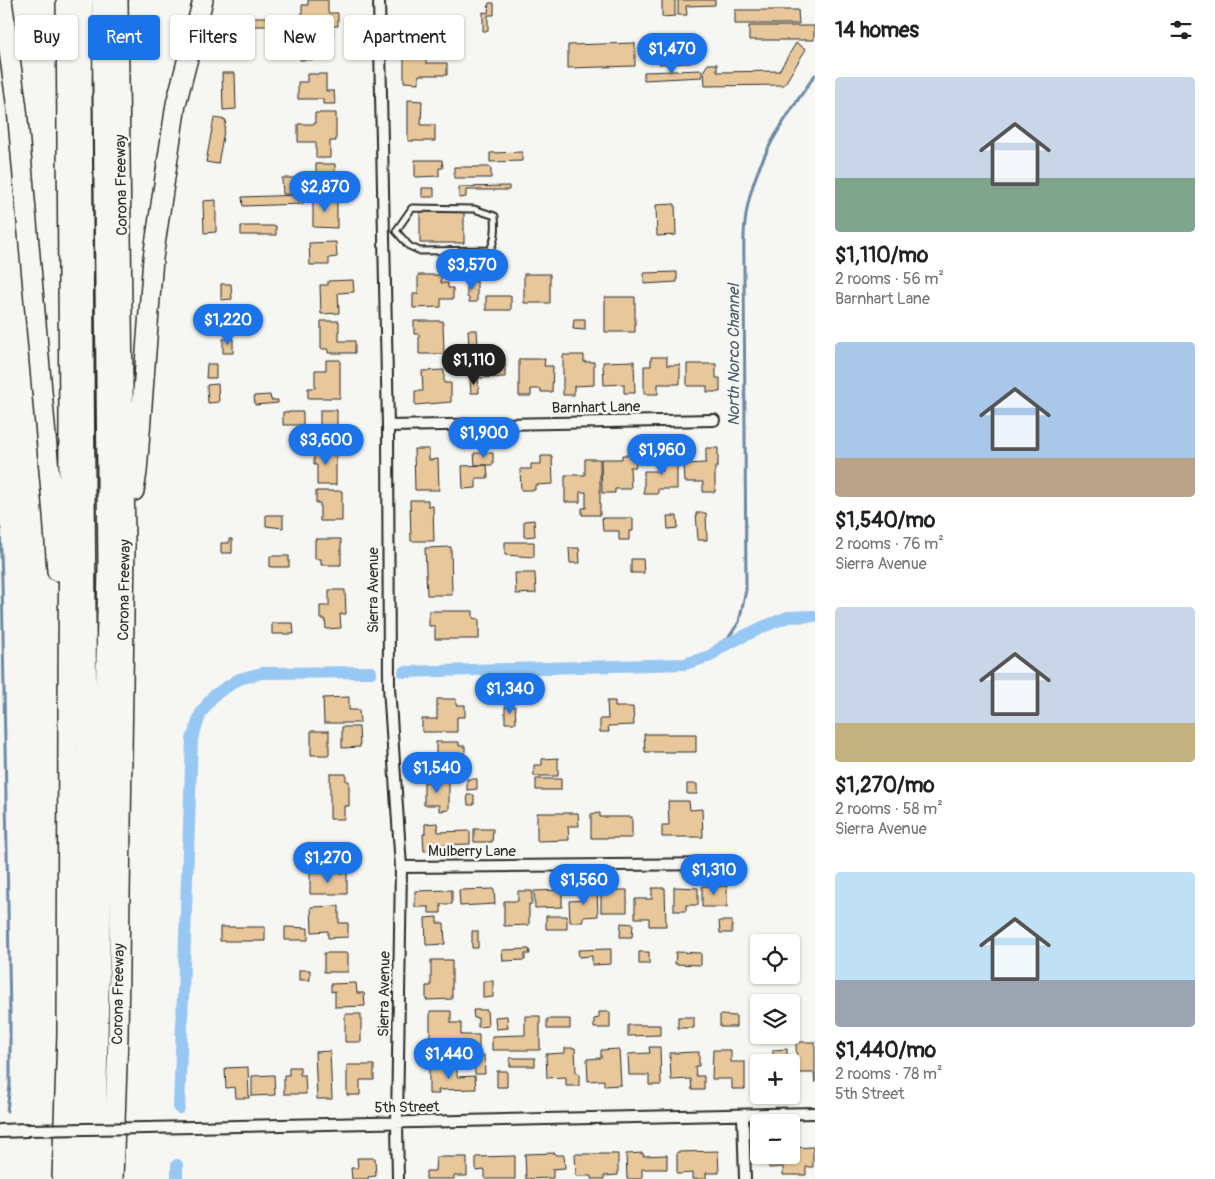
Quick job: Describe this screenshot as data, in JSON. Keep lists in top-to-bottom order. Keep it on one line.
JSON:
{"streets":{"highway":["Corona Freeway"],"street":["Barnhart Lane","Sierra Avenue","Mulberry Lane","5th Street"]},"crossings":[["Barnhart Lane","Sierra Avenue"],["Sierra Avenue","Mulberry Lane"],["Sierra Avenue","5th Street"]],"water":["North Norco Channel"],"page":{"heading":"14 homes","chip":["Buy","Rent","Filters","New","Apartment"],"price":["$1,470","$2,870","$3,570","$1,220","$1,110","$1,900","$3,600","$1,960","$1,340","$1,540","$1,270","$1,310","$1,560","$1,440"],"list":[{"name":"$1,110/mo","note":"2 rooms · 56 m² · Barnhart Lane"},{"name":"$1,540/mo","note":"2 rooms · 76 m² · Sierra Avenue"},{"name":"$1,270/mo","note":"2 rooms · 58 m² · Sierra Avenue"},{"name":"$1,440/mo","note":"2 rooms · 78 m² · 5th Street"}],"map_buttons":["+","−"]}}
